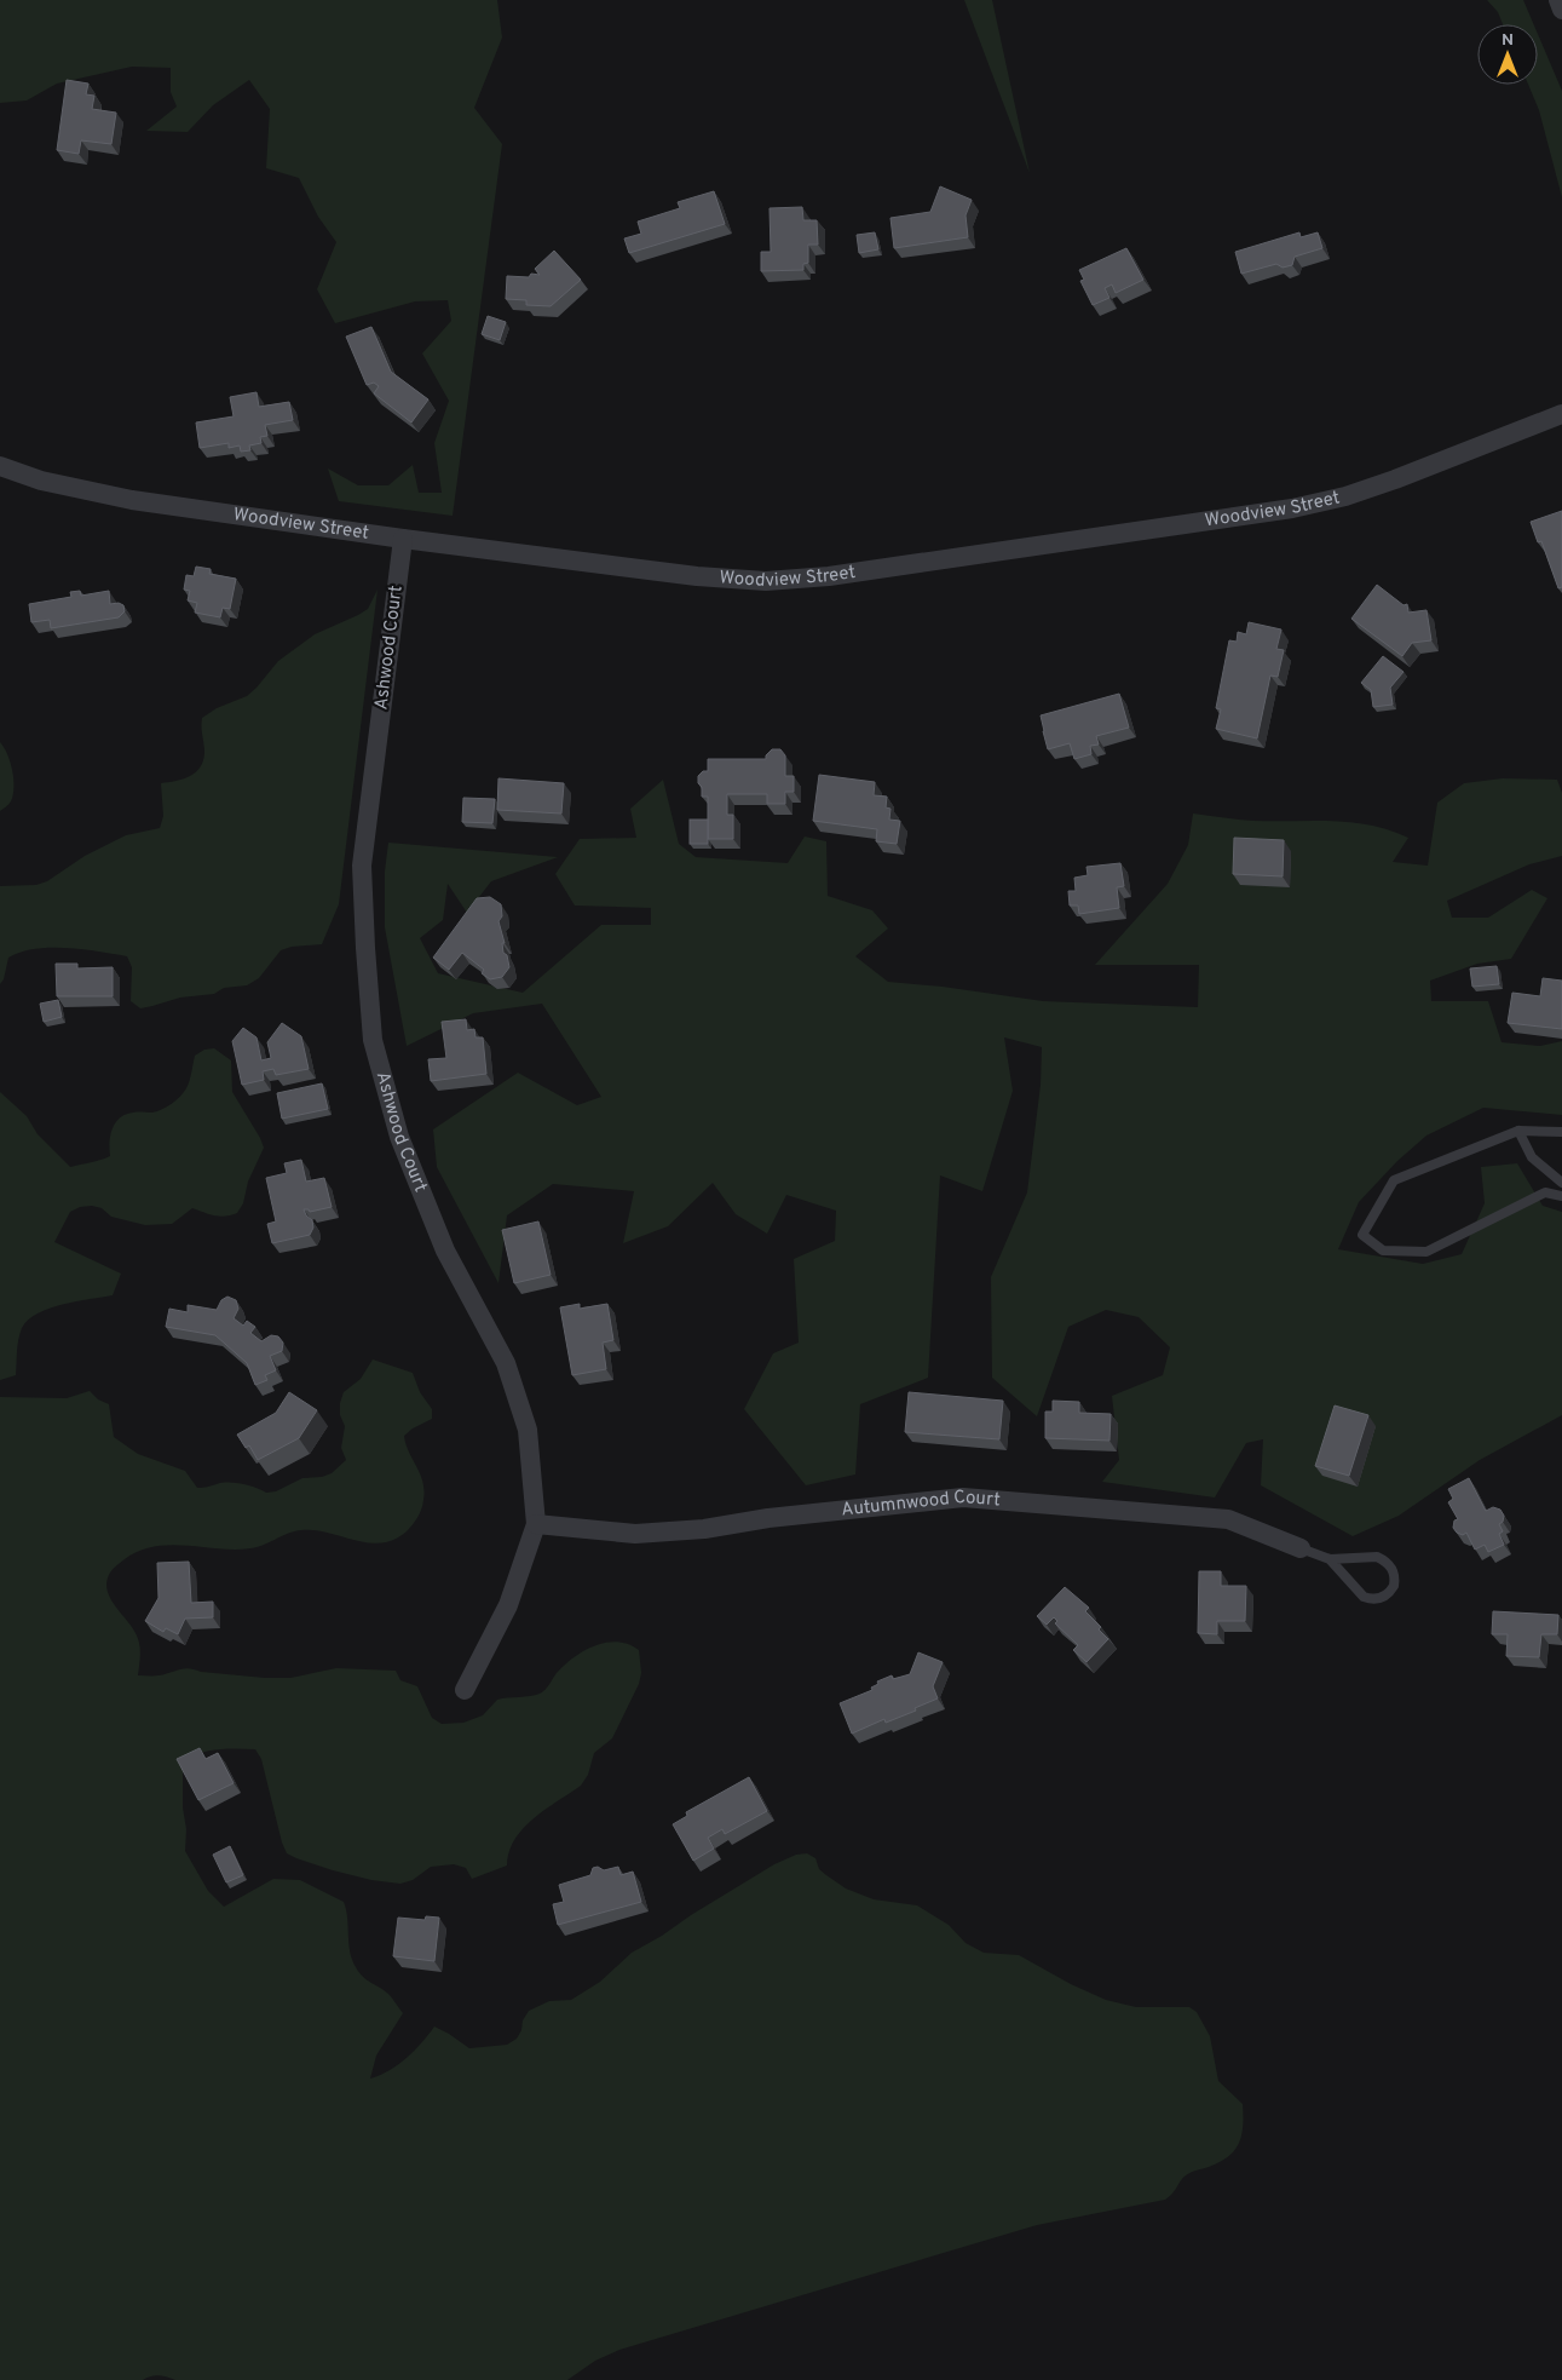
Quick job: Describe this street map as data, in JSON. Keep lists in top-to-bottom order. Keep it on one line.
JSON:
{"streets":{"street":["Woodview Street","Ashwood Court","Autumnwood Court"]},"crossings":[["Woodview Street","Ashwood Court"],["Ashwood Court","Autumnwood Court"]],"north":"top"}
